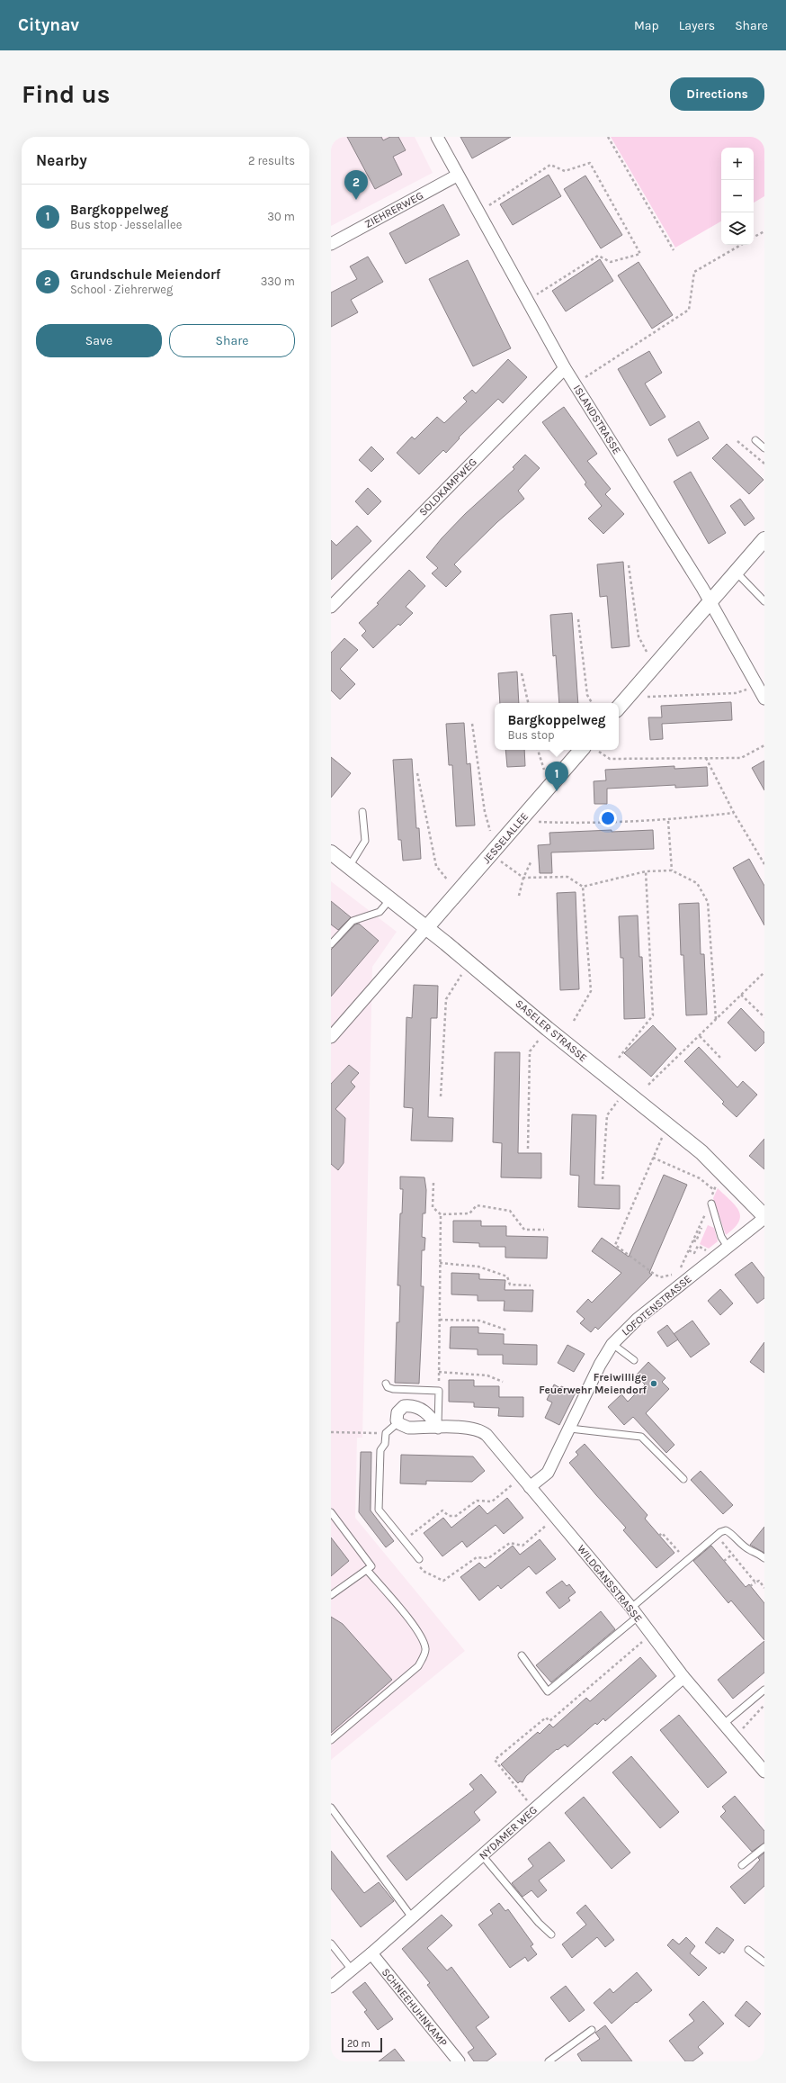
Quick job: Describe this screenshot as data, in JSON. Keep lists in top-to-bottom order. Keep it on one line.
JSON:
{"streets":{"street":["ZIEHRERWEG","ISLANDSTRASSE","SOLDKAMPWEG","JESSELALLEE","SASELER STRASSE","LOFOTENSTRASSE","WILDGANSSTRASSE","NYDAMER WEG","SCHNEEHUHNKAMP"]},"crossings":[["ZIEHRERWEG","ISLANDSTRASSE"],["ISLANDSTRASSE","SOLDKAMPWEG"],["JESSELALLEE","SASELER STRASSE"],["SASELER STRASSE","LOFOTENSTRASSE"],["LOFOTENSTRASSE","WILDGANSSTRASSE"],["WILDGANSSTRASSE","NYDAMER WEG"],["NYDAMER WEG","SCHNEEHUHNKAMP"]],"places":["Freiwillige Feuerwehr Meiendorf"],"scale_bar":"20 m","page":{"header":"Citynav","nav":["Map","Layers","Share"],"buttons":["Directions",["Save","Share"]],"title":"Find us","heading":["Nearby","2 results"],"map_buttons":["+","−"],"pins":["2","1"],"list":[{"mark":"1","name":"Bargkoppelweg","note":"Bus stop · Jesselallee","value":"30 m"},{"mark":"2","name":"Grundschule Meiendorf","note":"School · Ziehrerweg","value":"330 m"}],"popup":["Bargkoppelweg","Bus stop"],"scale":"20 m"}}
